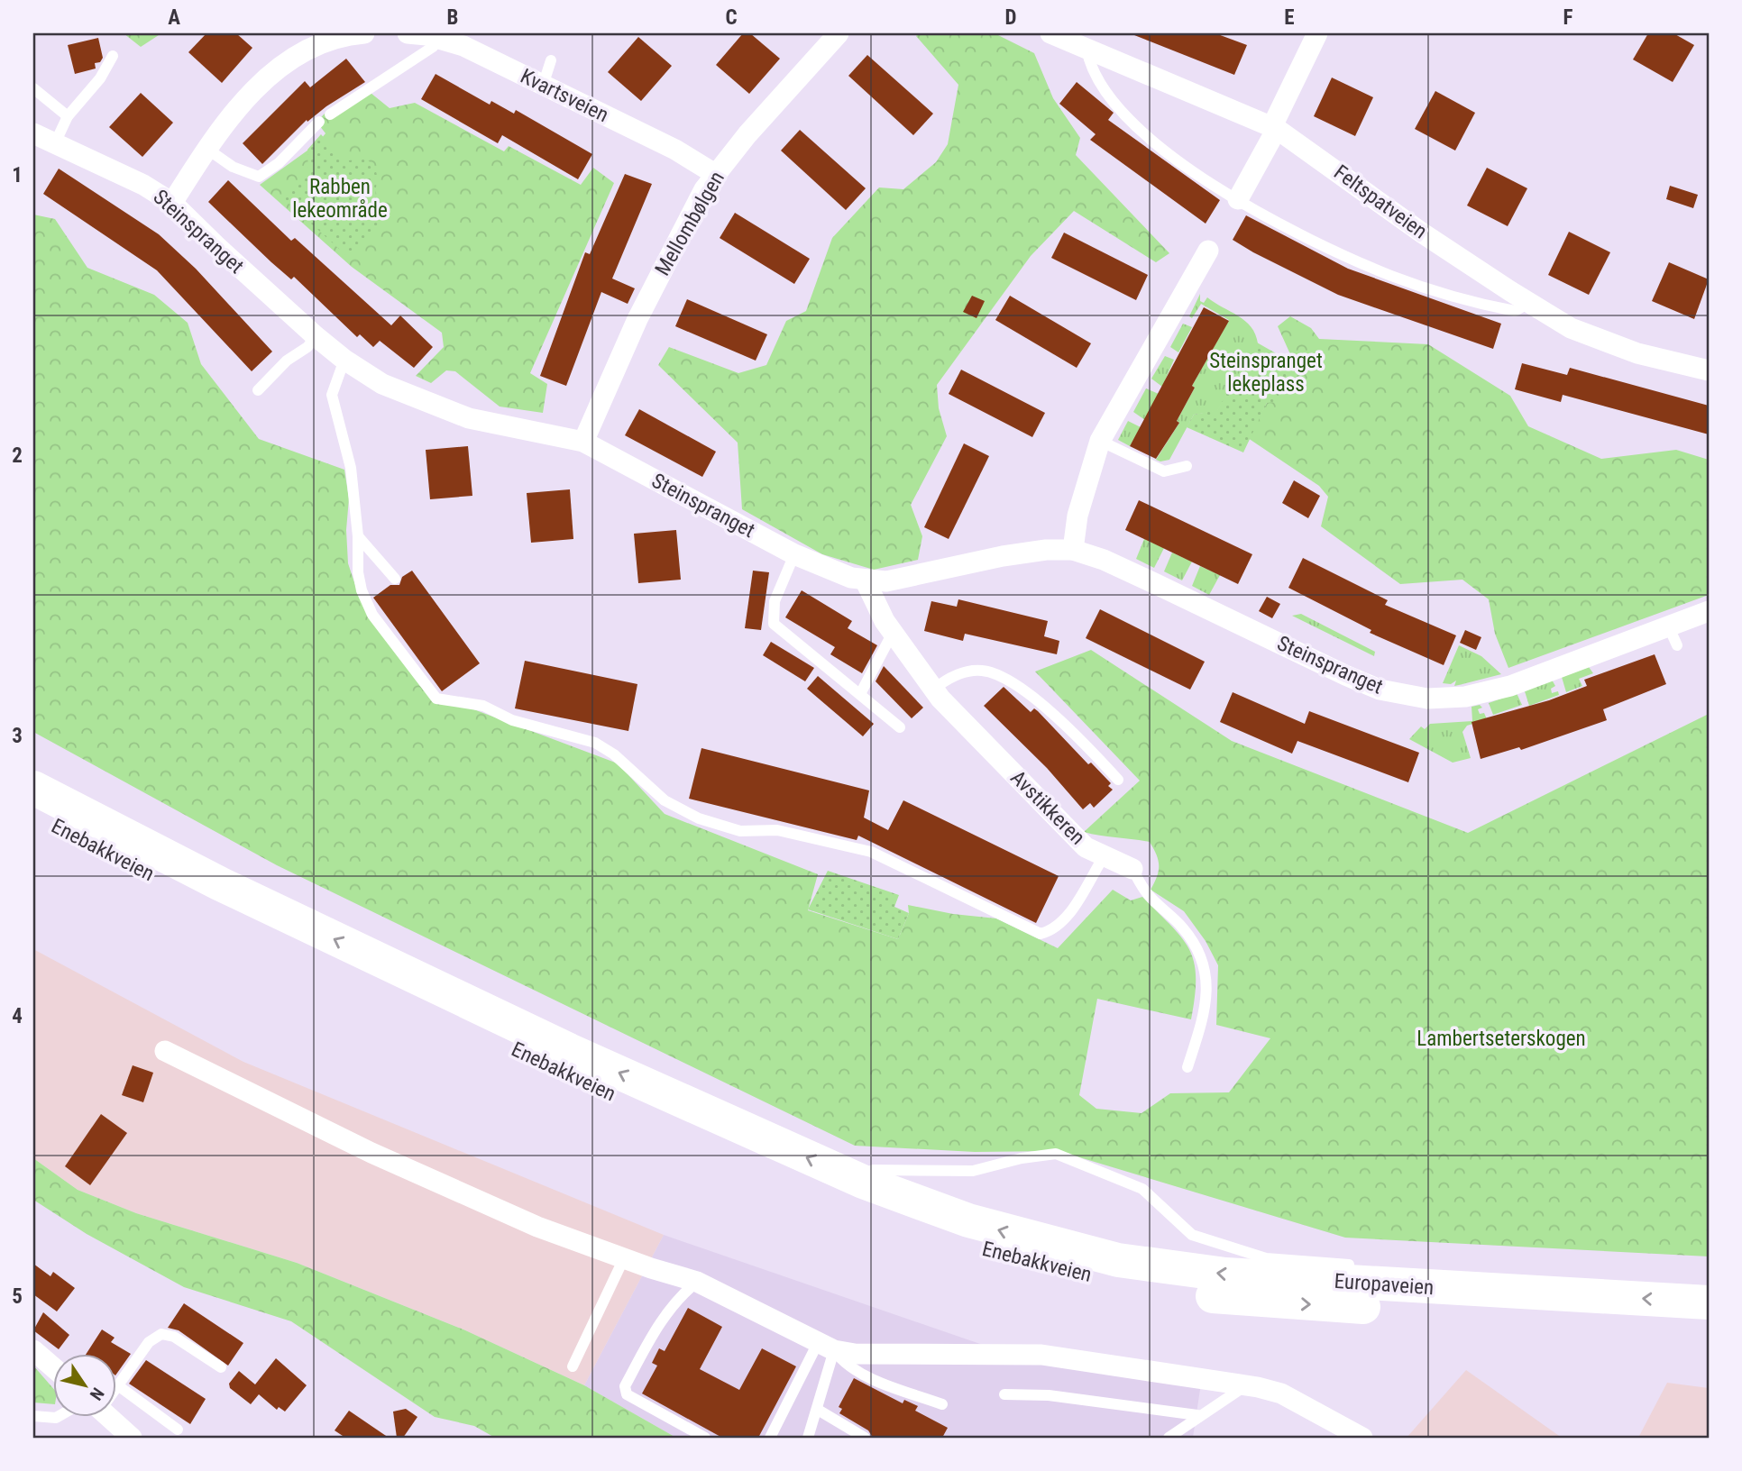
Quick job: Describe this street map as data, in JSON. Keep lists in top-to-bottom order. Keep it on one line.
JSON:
{"streets":{"highway":["Enebakkveien","Europaveien"],"street":["Kvartsveien","Feltspatveien","Mellombølgen","Steinspranget","Avstikkeren"]},"crossings":[["Kvartsveien","Mellombølgen"],["Mellombølgen","Steinspranget"],["Steinspranget","Avstikkeren"],["Enebakkveien","Europaveien"]],"parks":["Rabben lekeområde","Steinspranget lekeplass","Lambertseterskogen"],"north":"bottom right","grid":{"columns":["A","B","C","D","E","F"],"rows":["1","2","3","4","5"]}}
